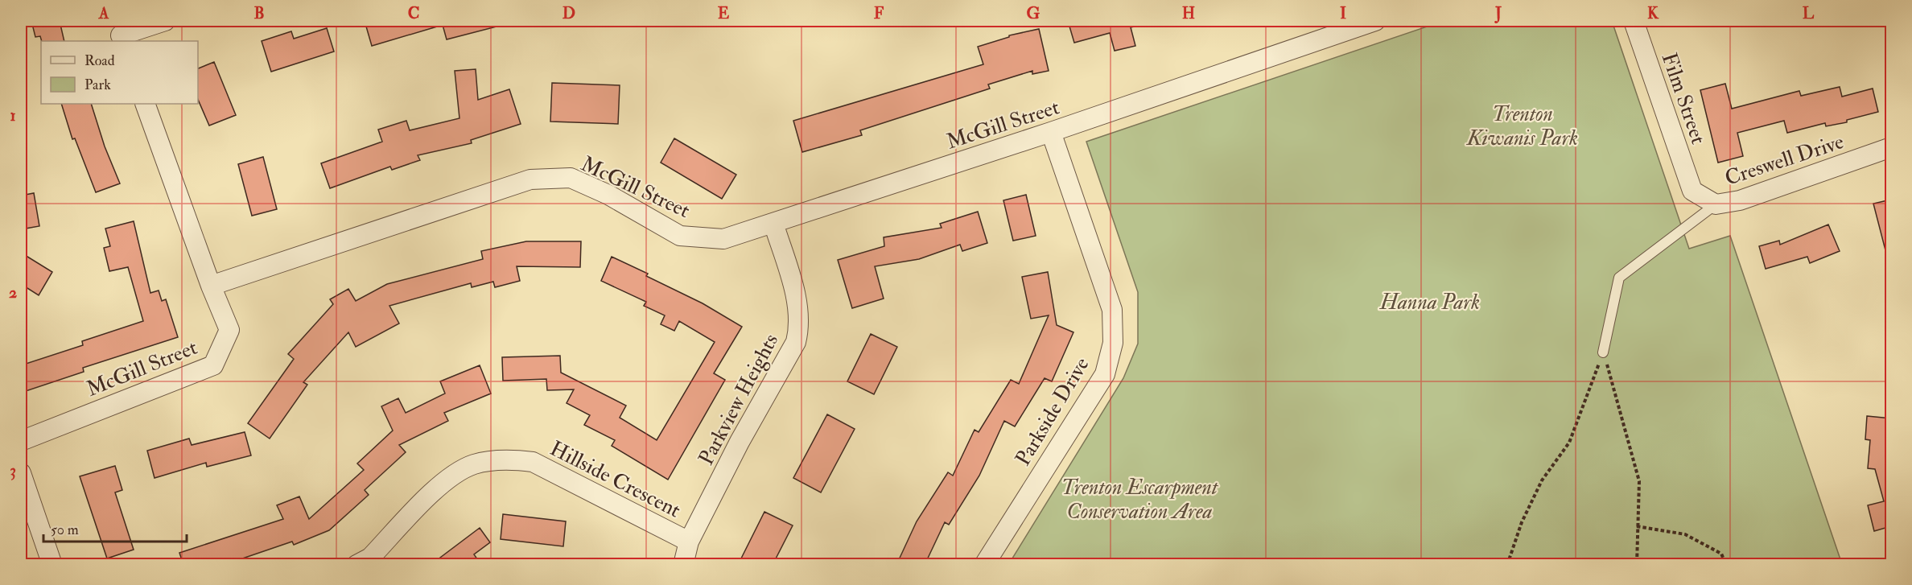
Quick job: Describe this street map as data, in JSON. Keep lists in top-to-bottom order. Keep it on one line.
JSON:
{"streets":{"street":["Film Street","McGill Street","Creswell Drive","Parkview Heights","Parkside Drive","Hillside Crescent"]},"crossings":[["Film Street","Creswell Drive"],["McGill Street","Parkview Heights"],["McGill Street","Parkside Drive"],["Parkview Heights","Hillside Crescent"]],"parks":["Trenton Kiwanis Park","Hanna Park","Trenton Escarpment Conservation Area"],"legend":["Road","Park"],"scale_bar":"50 m","grid":{"columns":["A","B","C","D","E","F","G","H","I","J","K","L"],"rows":["1","2","3"]}}
